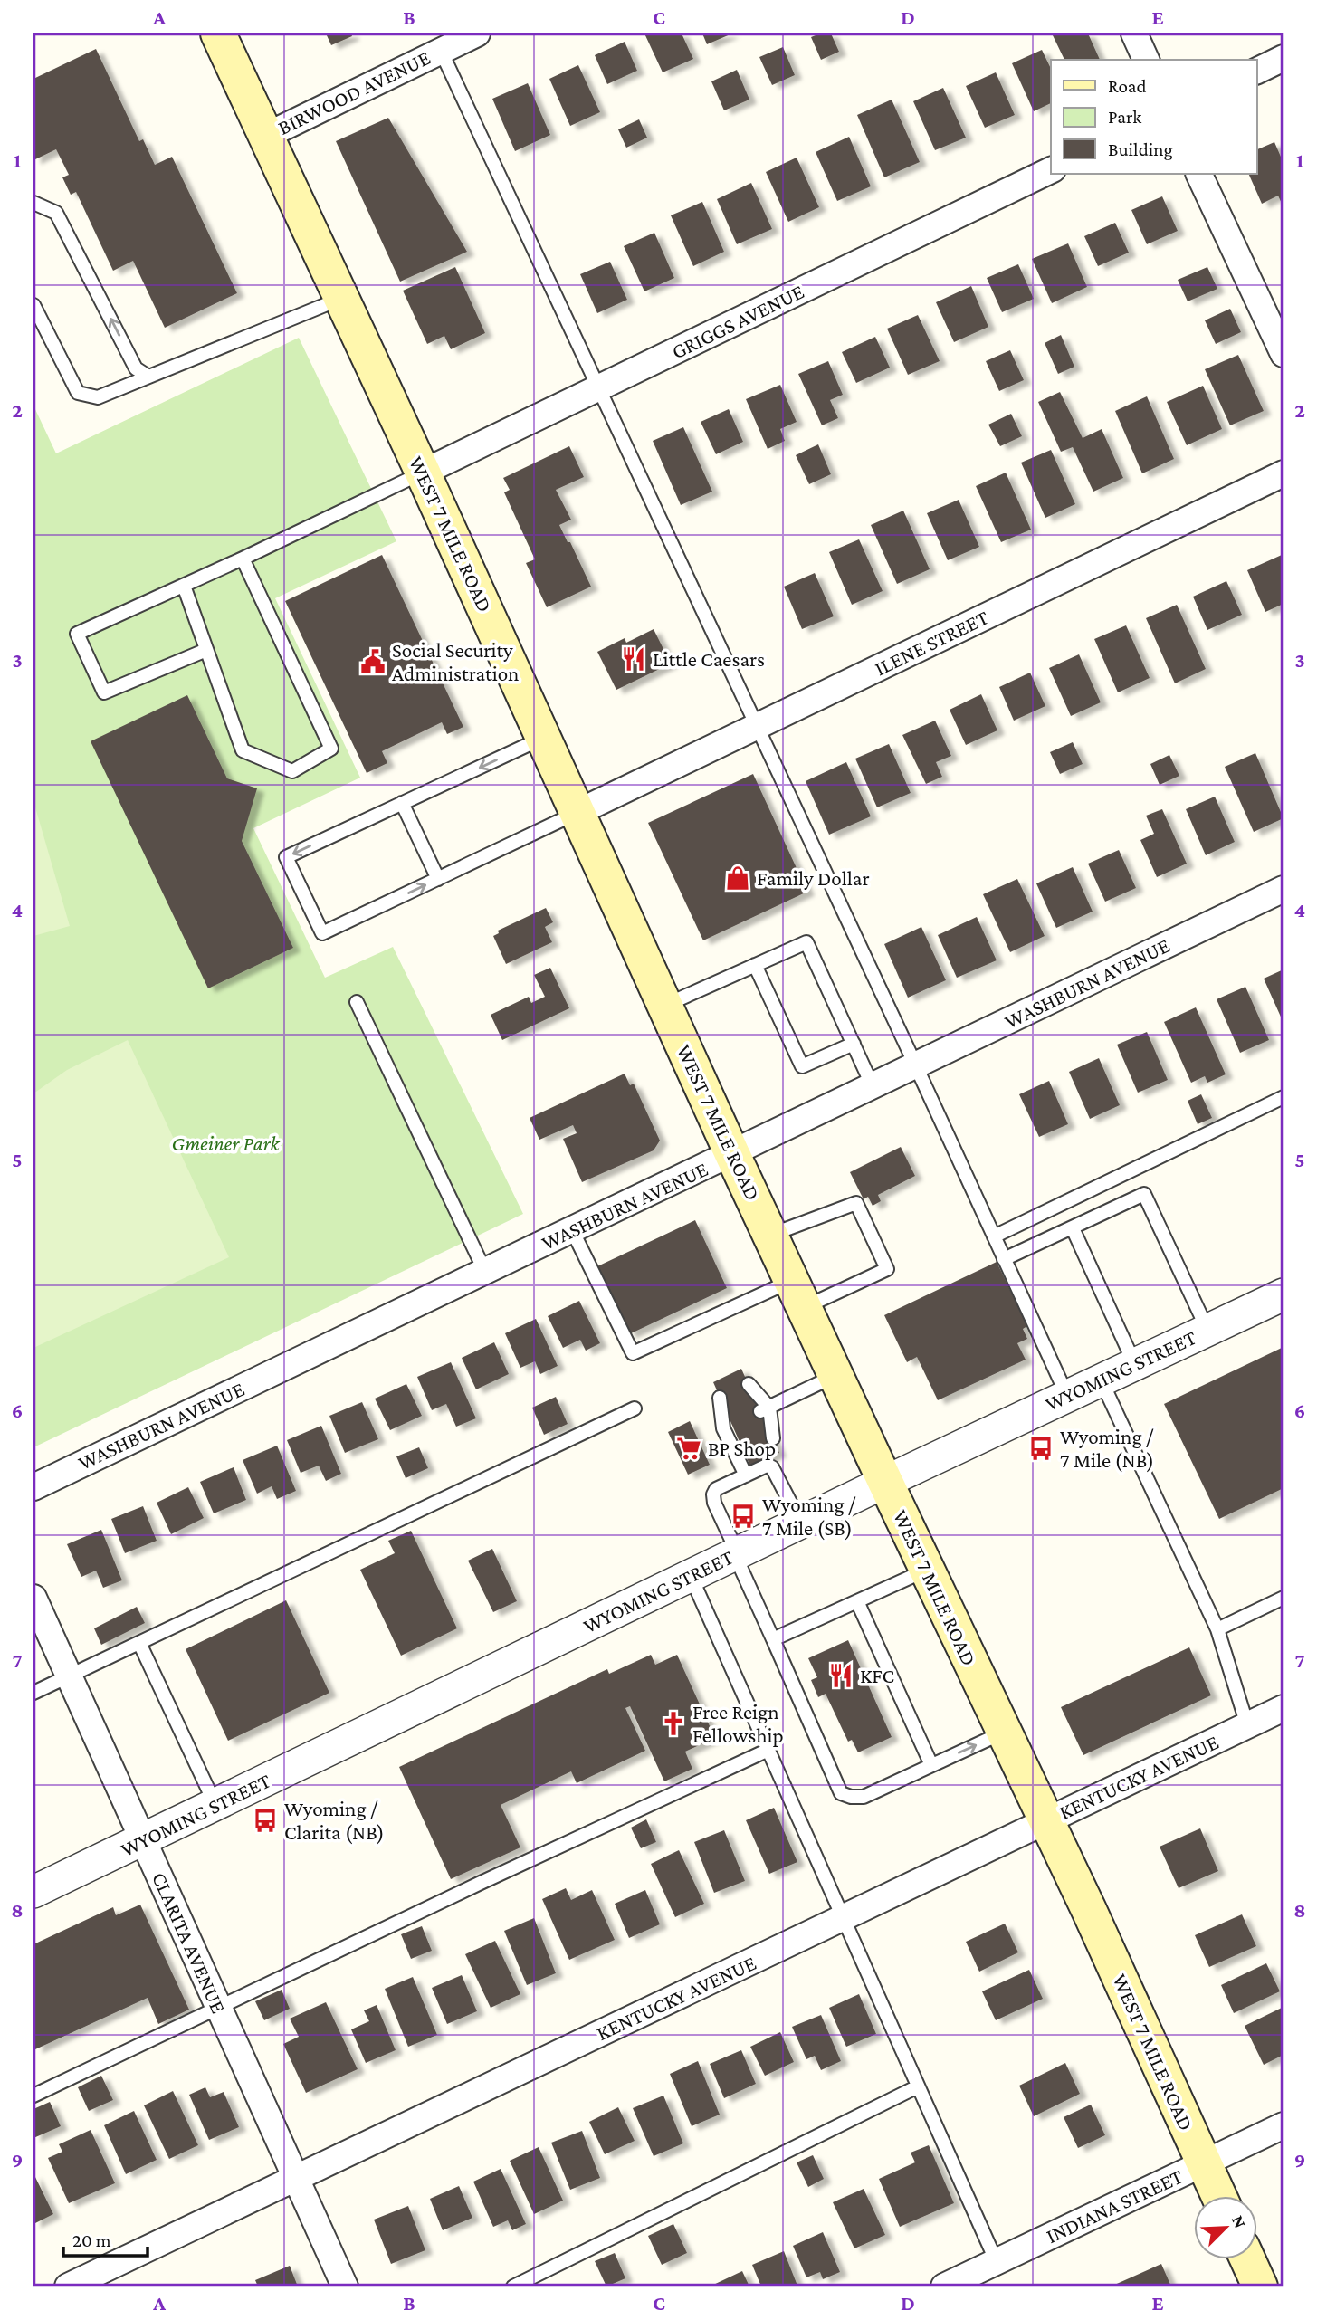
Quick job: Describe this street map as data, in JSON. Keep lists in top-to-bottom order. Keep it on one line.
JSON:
{"streets":{"main road":["WEST 7 MILE ROAD"],"street":["BIRWOOD AVENUE","GRIGGS AVENUE","ILENE STREET","WASHBURN AVENUE","WYOMING STREET","KENTUCKY AVENUE","CLARITA AVENUE","INDIANA STREET"]},"crossings":[["BIRWOOD AVENUE","WEST 7 MILE ROAD"],["GRIGGS AVENUE","WEST 7 MILE ROAD"],["WEST 7 MILE ROAD","ILENE STREET"],["WEST 7 MILE ROAD","WASHBURN AVENUE"],["WEST 7 MILE ROAD","WYOMING STREET"],["WEST 7 MILE ROAD","KENTUCKY AVENUE"],["WEST 7 MILE ROAD","INDIANA STREET"],["WYOMING STREET","CLARITA AVENUE"],["KENTUCKY AVENUE","CLARITA AVENUE"]],"parks":["Gmeiner Park"],"places":{"restaurant":["Little Caesars","KFC"],"public building":["Social Security Administration"],"shop":["Family Dollar"],"supermarket":["BP Shop"],"bus stop":["Wyoming / 7 Mile (NB)","Wyoming / 7 Mile (SB)","Wyoming / Clarita (NB)"],"church":["Free Reign Fellowship"]},"legend":["Road","Park","Building"],"scale_bar":"20 m","north":"top right","grid":{"columns":["A","B","C","D","E"],"rows":["1","2","3","4","5","6","7","8","9"]}}
